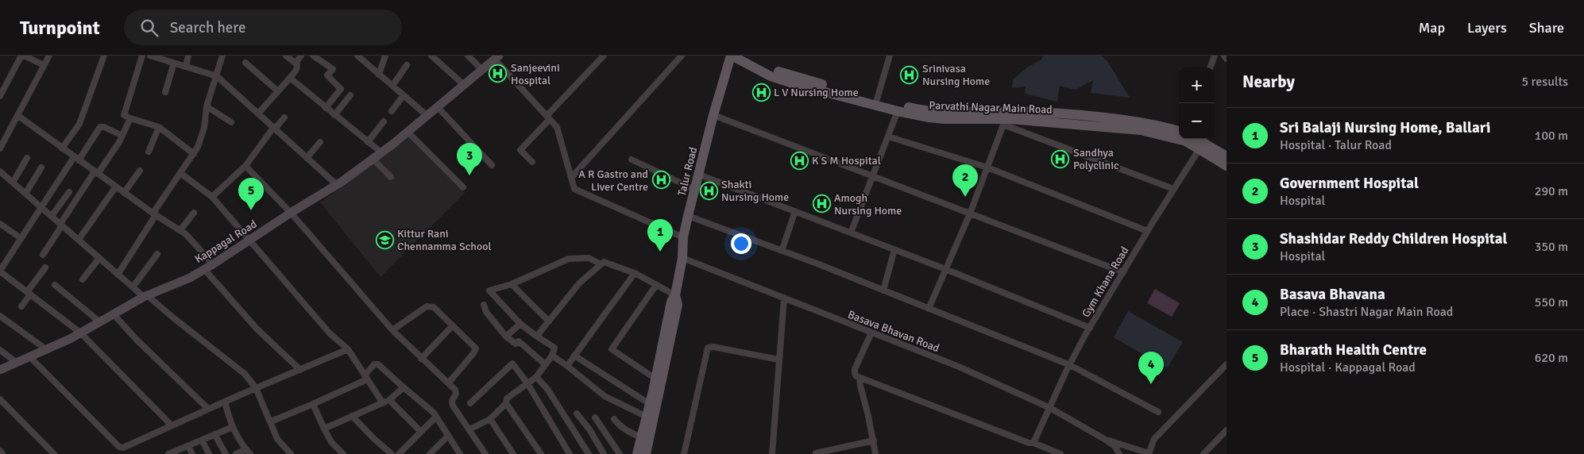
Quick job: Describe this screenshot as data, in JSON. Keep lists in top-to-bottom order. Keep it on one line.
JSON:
{"streets":{"main road":["Parvathi Nagar Main Road","Talur Road","Kappagal Road"],"street":["Gym Khana Road","Basava Bhavan Road"]},"crossings":[["Parvathi Nagar Main Road","Talur Road"],["Parvathi Nagar Main Road","Gym Khana Road"],["Talur Road","Basava Bhavan Road"],["Gym Khana Road","Basava Bhavan Road"]],"places":{"hospital":["Sanjeevini Hospital","Srinivasa Nursing Home","L V Nursing Home","Sandhya Polyclinic","K S M Hospital","A R Gastro and Liver Centre","Shakti Nursing Home","Amogh Nursing Home"],"school or university":["Kittur Rani Chennamma School"]},"page":{"header":"Turnpoint","search":"Search here","nav":["Map","Layers","Share"],"heading":["Nearby","5 results"],"map_buttons":["+","−"],"list":[{"mark":"1","name":"Sri Balaji Nursing Home, Ballari","note":"Hospital · Talur Road","value":"100 m"},{"mark":"2","name":"Government Hospital","note":"Hospital","value":"290 m"},{"mark":"3","name":"Shashidar Reddy Children Hospital","note":"Hospital","value":"350 m"},{"mark":"4","name":"Basava Bhavana","note":"Place · Shastri Nagar Main Road","value":"550 m"},{"mark":"5","name":"Bharath Health Centre","note":"Hospital · Kappagal Road","value":"620 m"}],"pins":["3","2","5","1","4"]}}
